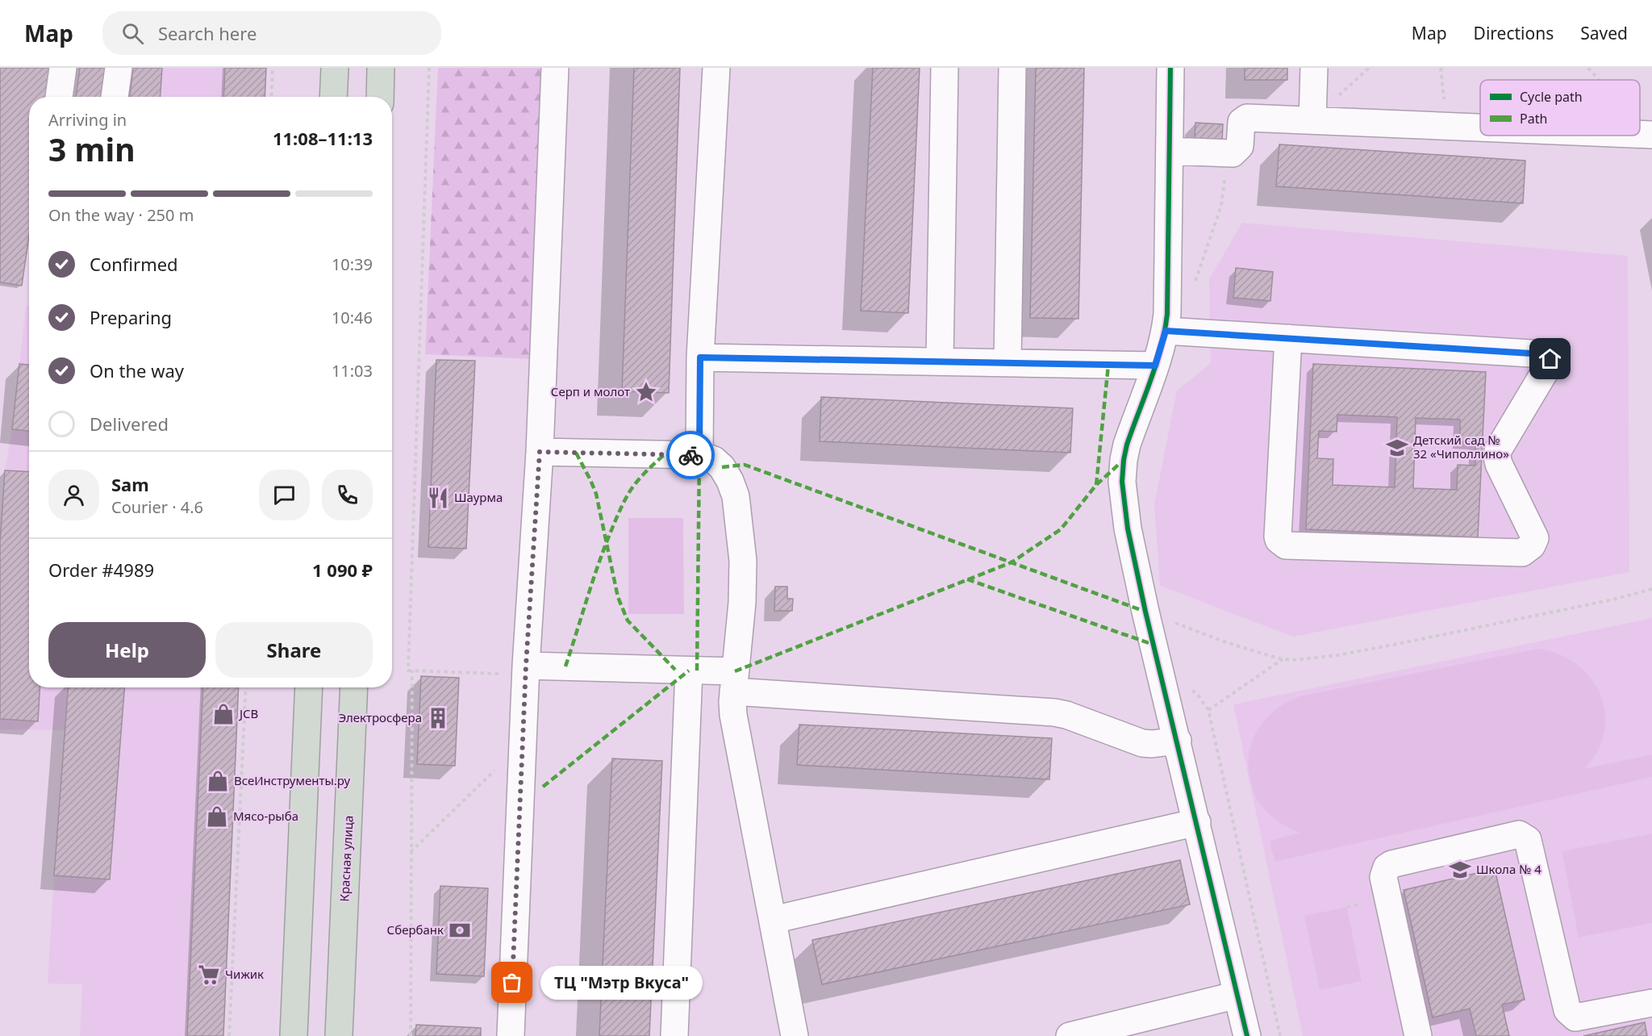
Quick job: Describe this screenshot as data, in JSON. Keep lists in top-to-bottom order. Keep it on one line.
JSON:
{"streets":{"highway":["Красная улица"]},"places":{"place":["Серп и молот"],"school or university":["Детский сад № 32 «Чиполлино»","Школа № 4"],"restaurant":["Шаурма"],"shop":["JCB","ВсеИнструменты.ру","Мясо-рыба"],"building":["Электросфера"],"bank":["Сбербанк"],"supermarket":["Чижик"],"other":["ТЦ \"Мэтр Вкуса\""]},"legend":["Cycle path","Path"],"page":{"header":"Map","search":"Search here","nav":["Map","Directions","Saved"],"heading":["3 min","Arriving in","11:08–11:13"],"panel":["Sam","Courier · 4.6","Order #4989","1 090 ₽"],"bar":"On the way · 250 m","list":[["Confirmed","10:39"],["Preparing","10:46"],["On the way","11:03"],"Delivered"],"buttons":["Help","Share"],"bubble":"ТЦ \"Мэтр Вкуса\""}}
